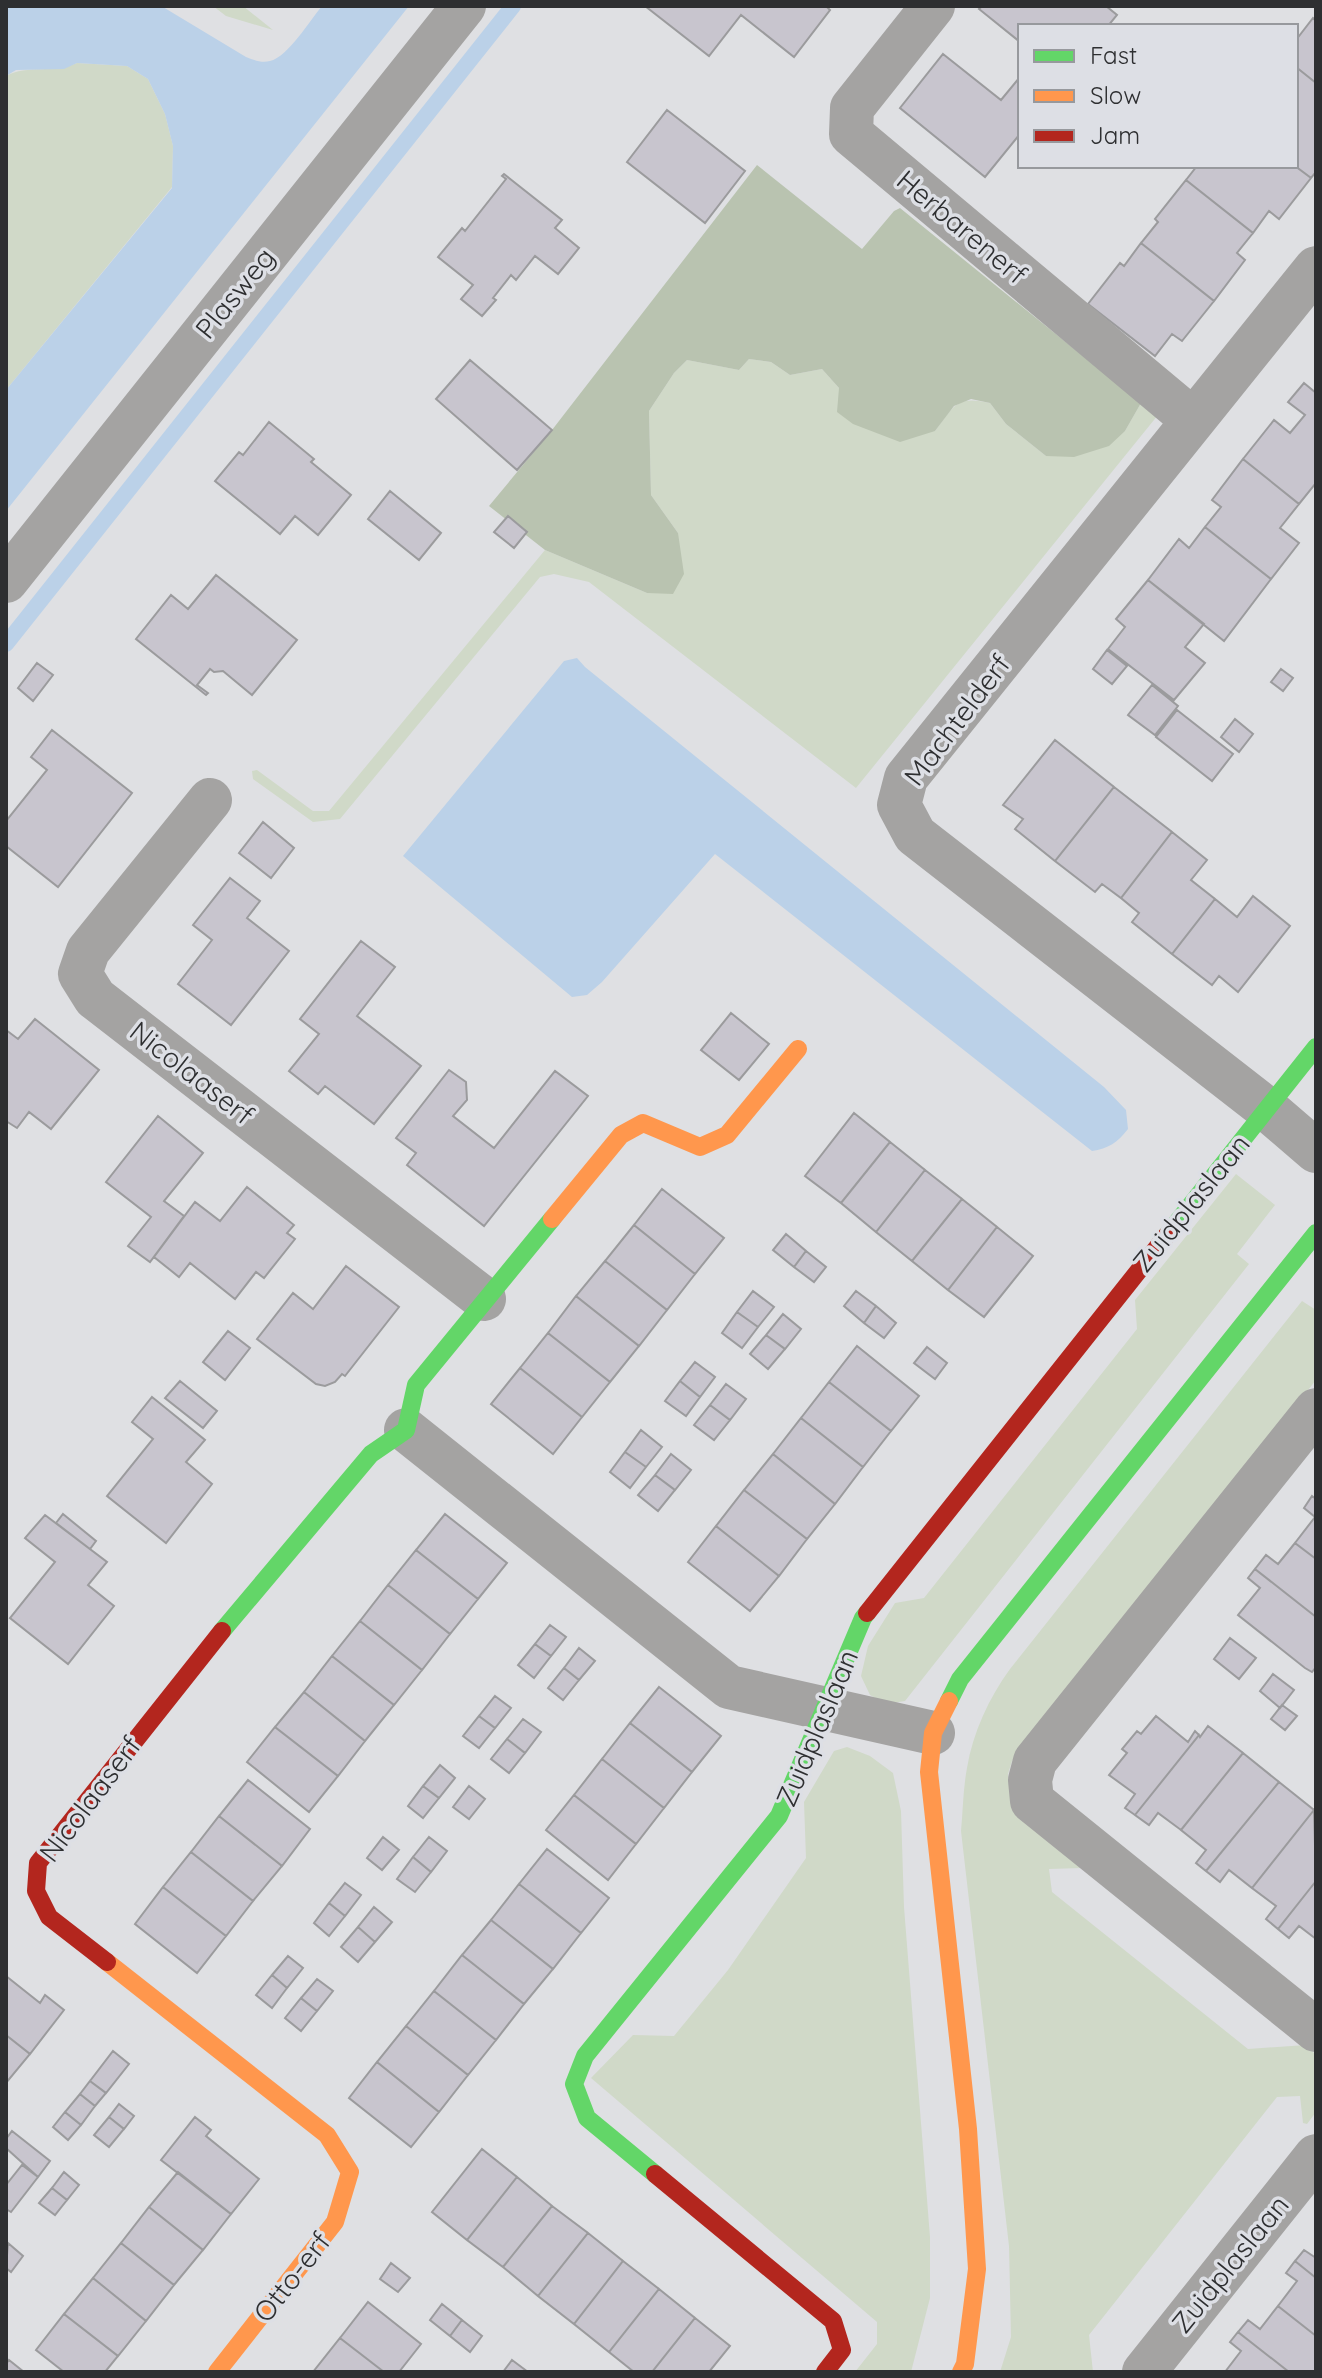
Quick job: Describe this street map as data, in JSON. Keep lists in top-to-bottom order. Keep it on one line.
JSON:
{"streets":{"street":["Herbarenerf","Plasweg","Machtelderf","Nicolaaserf","Zuidplaslaan","Otto-erf"]},"crossings":[["Herbarenerf","Machtelderf"],["Machtelderf","Zuidplaslaan"],["Nicolaaserf","Otto-erf"]],"legend":["Fast","Slow","Jam"]}
